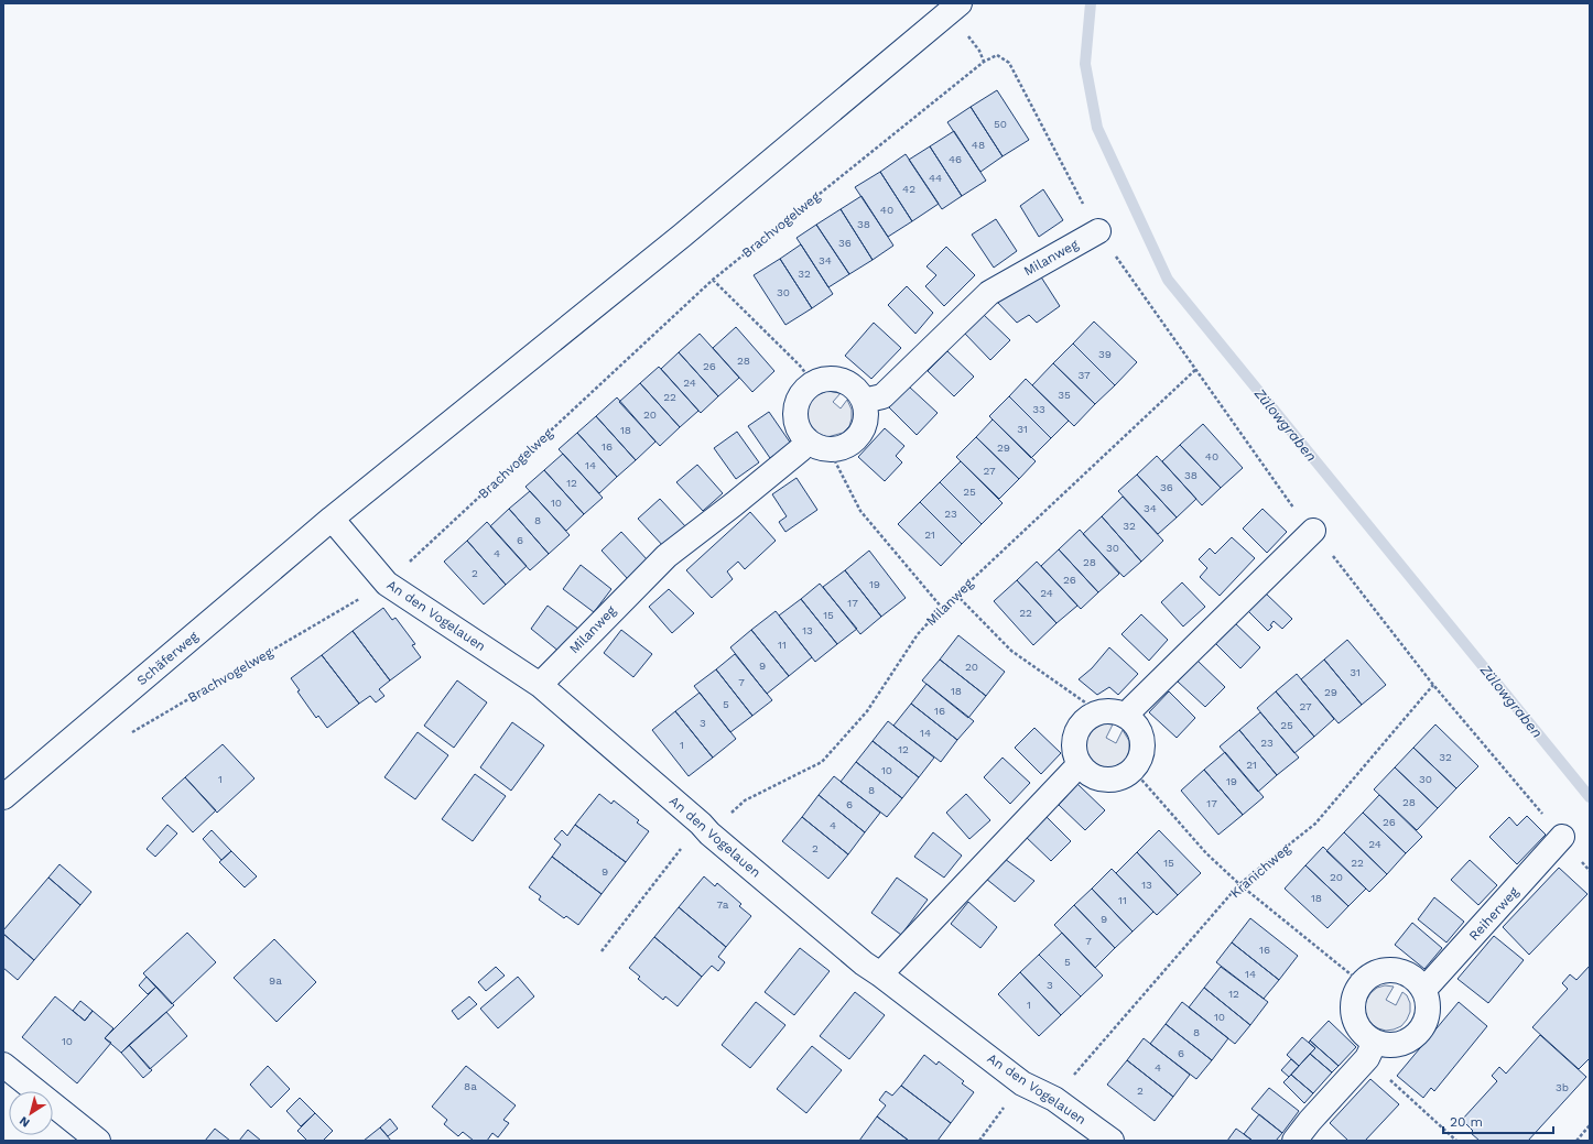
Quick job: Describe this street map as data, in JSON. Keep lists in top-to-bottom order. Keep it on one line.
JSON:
{"streets":{"street":["Milanweg","An den Vogelauen","Schäferweg","Reiherweg"],"path":["Brachvogelweg","Kranichweg"]},"crossings":[["Brachvogelweg","Milanweg"],["Brachvogelweg","An den Vogelauen"],["Milanweg","An den Vogelauen"],["An den Vogelauen","Schäferweg"],["An den Vogelauen","Kranichweg"]],"water":["Zülowgraben"],"house_numbers":["50","48","46","44","42","40","38","36","34","32","30","39","28","26","37","24","35","22","33","20","31","18","16","29","40","14","27","38","12","36","25","10","34","23","8","32","21","6","30","4","28","2","26","19","24","17","22","15","13","11","9","20","31","7","18","29","5","27","16","3","25","14","23","1","12","32","21","10","1","30","19","8","28","17","6","26","4","24","2","15","22","9","20","13","18","11","7a","9","7","16","5","14","9a","3","12","1","10","8","10","6","4","8a","3b","2"],"scale_bar":"20 m","north":"bottom left"}
